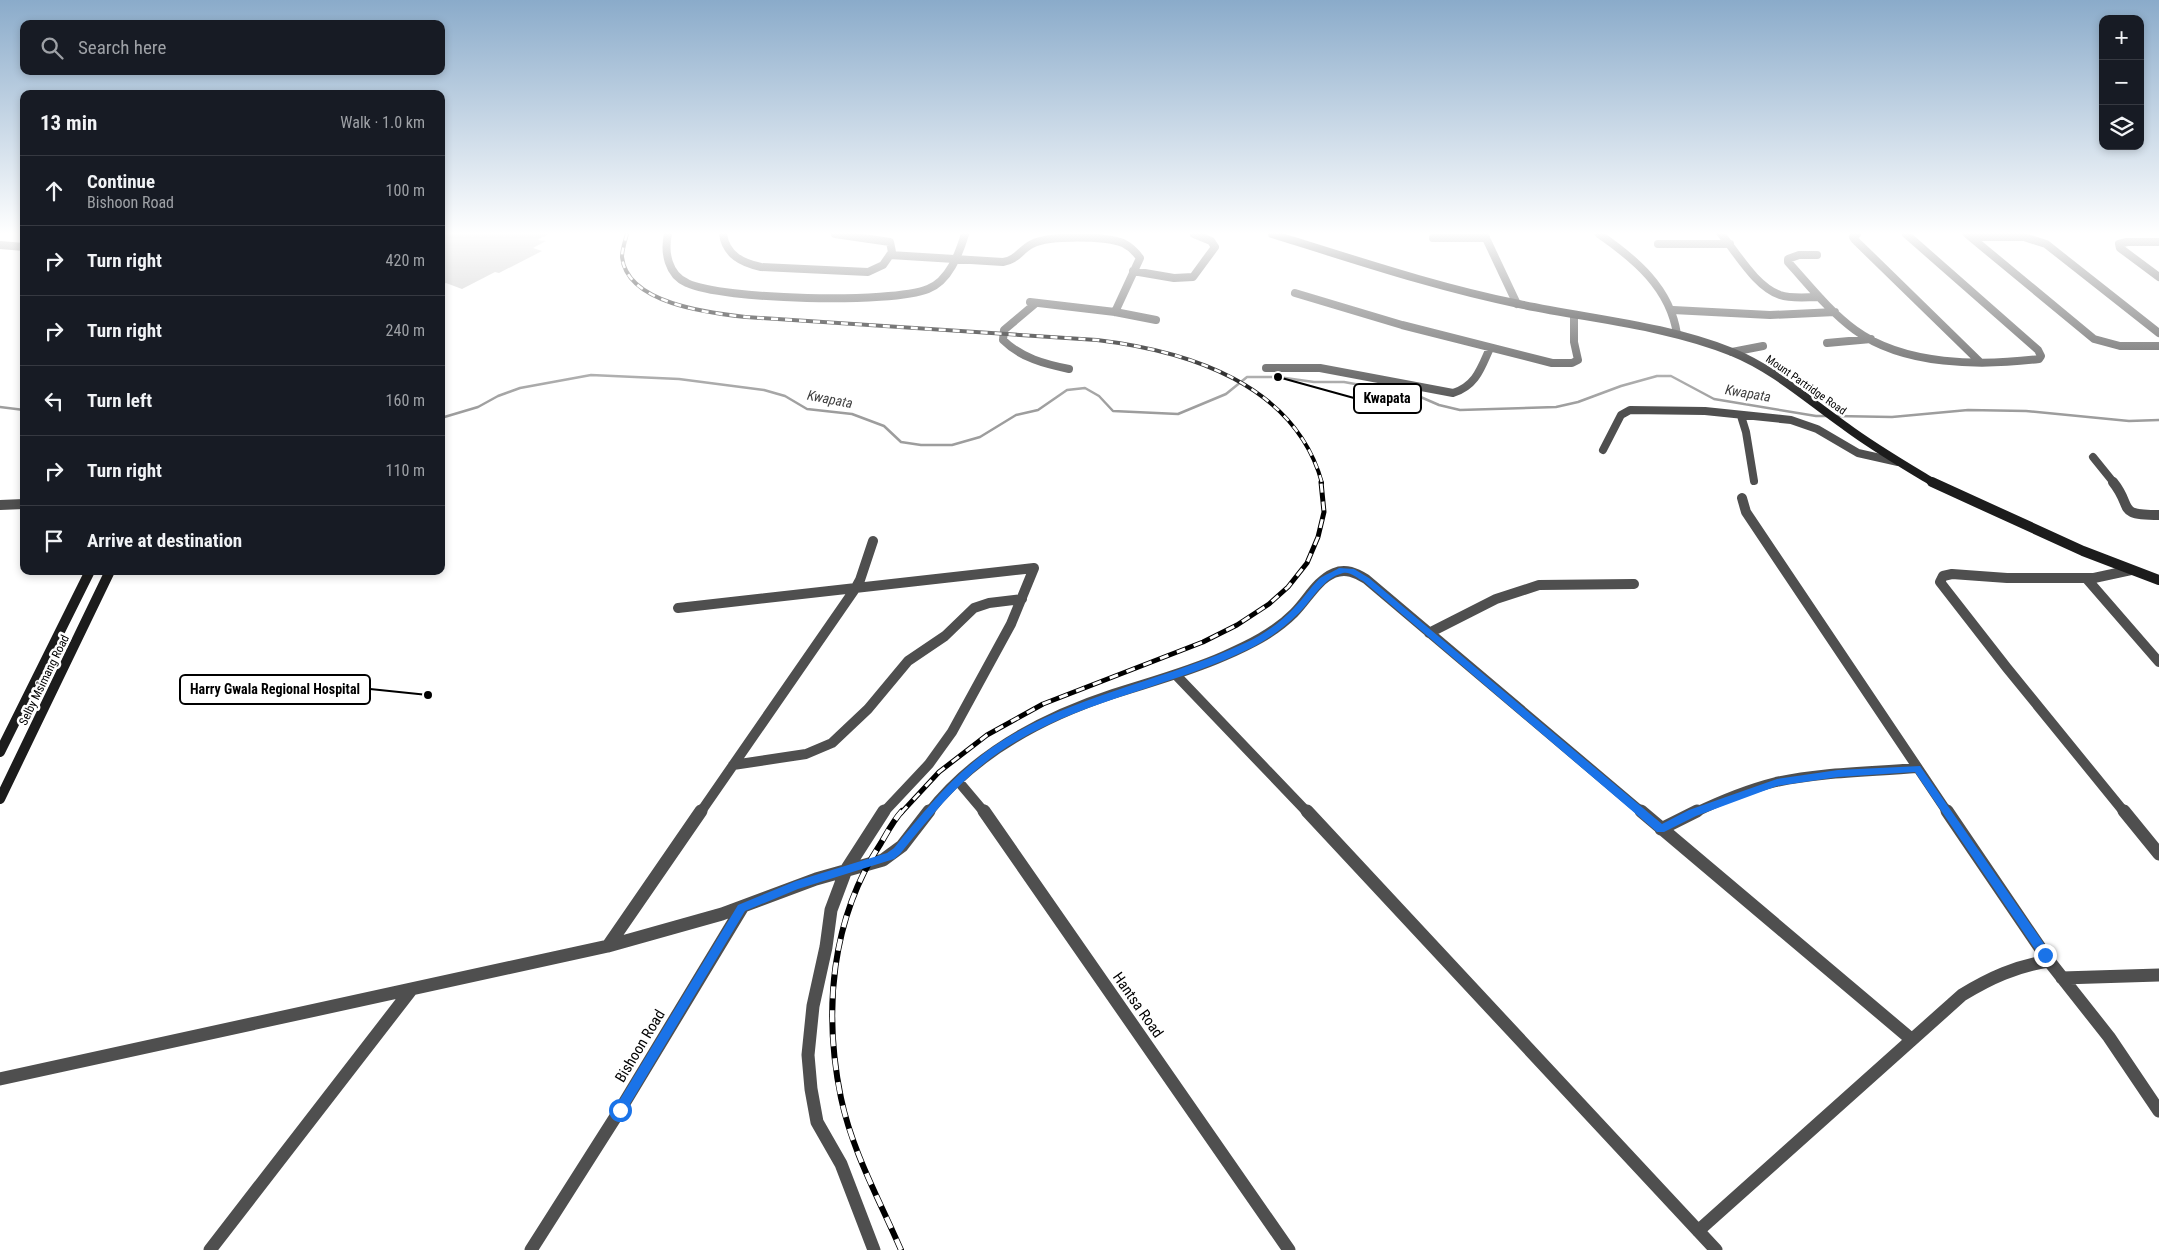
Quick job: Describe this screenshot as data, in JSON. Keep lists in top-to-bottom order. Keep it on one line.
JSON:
{"streets":{"street":["Mount Partridge Road","Selby Msimang Road","Hantsa Road","Bishoon Road"]},"water":["Kwapata"],"places":["Kwapata","Harry Gwala Regional Hospital"],"page":{"map_buttons":["+","−"],"search":"Search here","heading":["13 min","Walk · 1.0 km"],"list":[["Continue","Bishoon Road","100 m"],["Turn right","420 m"],["Turn right","240 m"],["Turn left","160 m"],["Turn right","110 m"],"Arrive at destination"]}}
